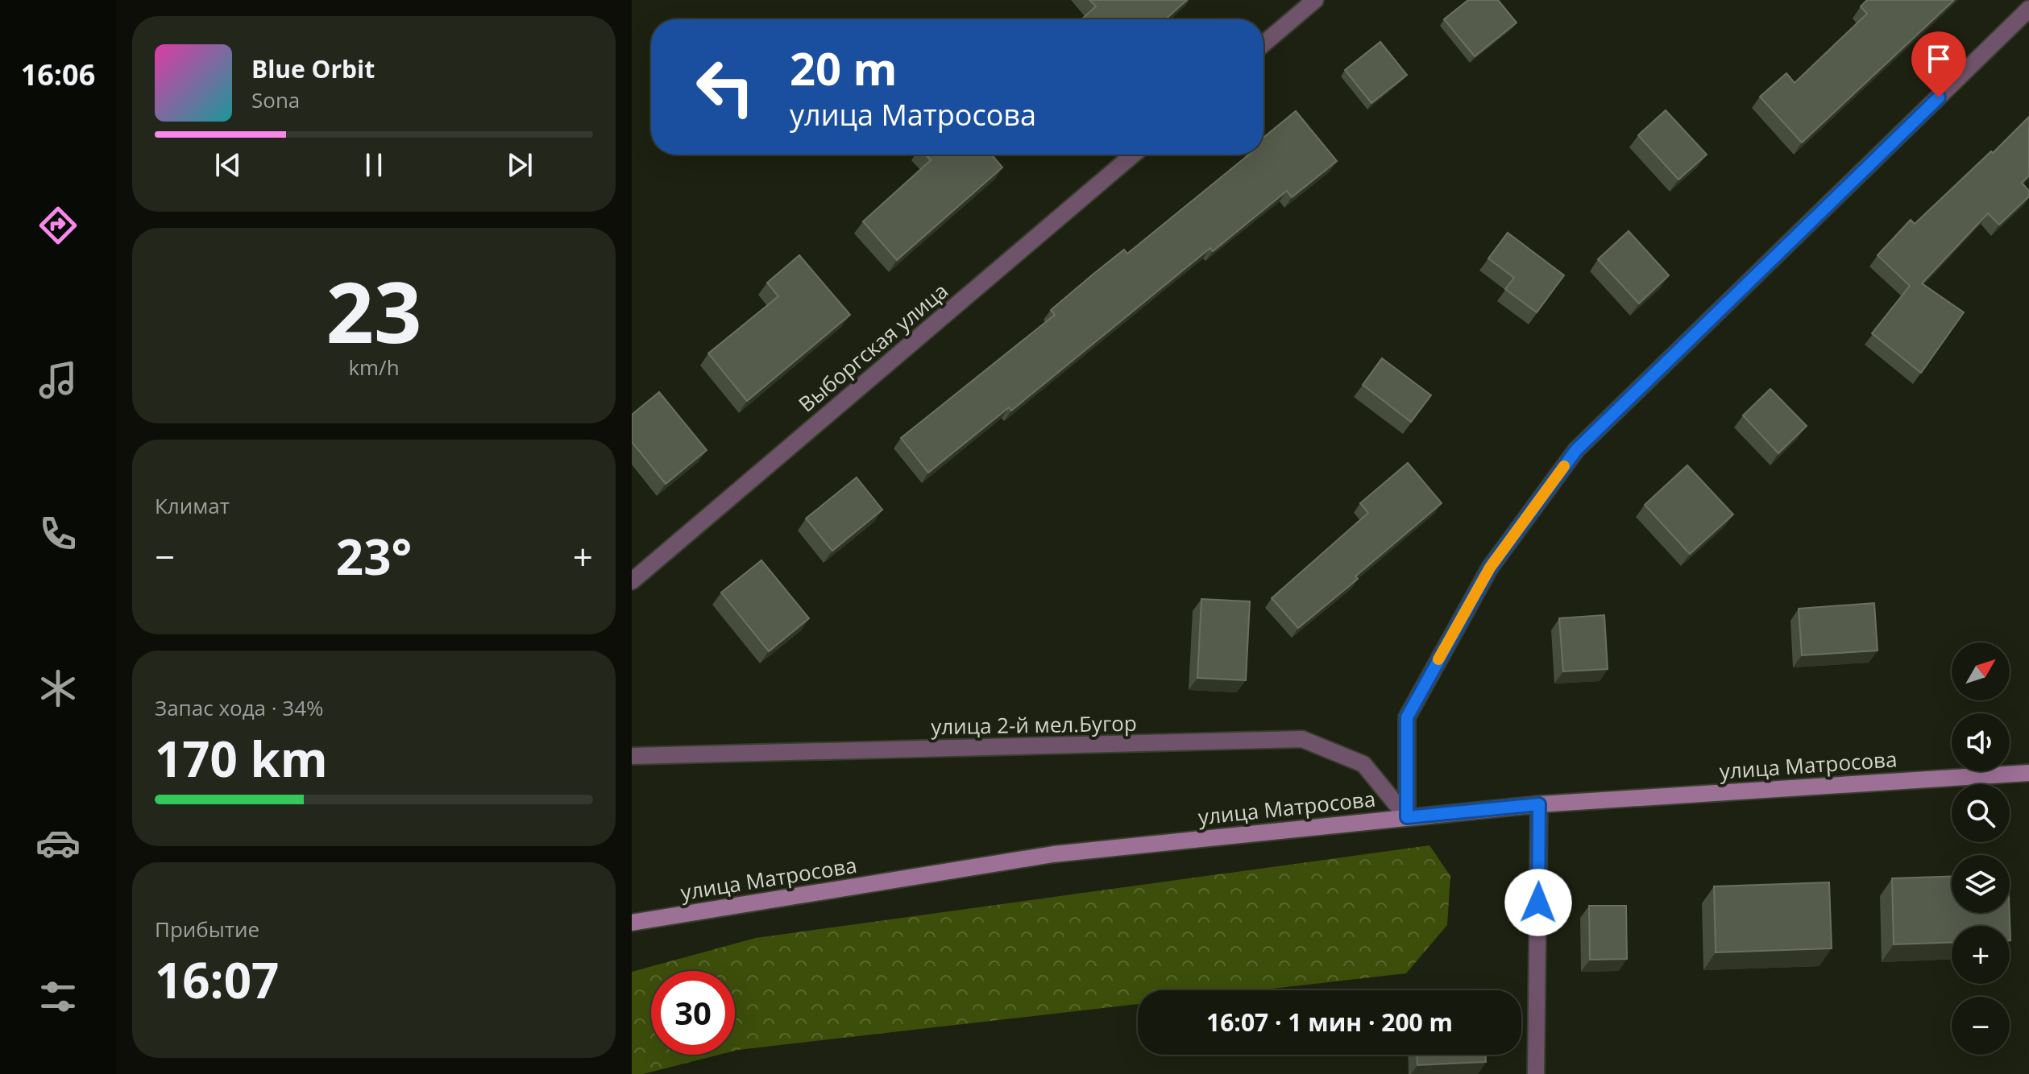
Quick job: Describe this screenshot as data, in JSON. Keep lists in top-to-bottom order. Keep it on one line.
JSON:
{"streets":{"main road":["улица Матросова"],"street":["Выборгская улица","улица 2-й мел.Бугор"]},"crossings":[["улица 2-й мел.Бугор","улица Матросова"]],"north":"top right","page":{"tabs":"16:06","turn":["20 m","улица Матросова"],"song":["Blue Orbit","Sona"],"tile":[["23","km/h"],"Климат",["Запас хода · 34%","170 km"],["Прибытие","16:07"]],"heat":["−","23°","+"],"map_buttons":["+","−"],"limit":"30","trip":"16:07 · 1 мин · 200 m"}}
